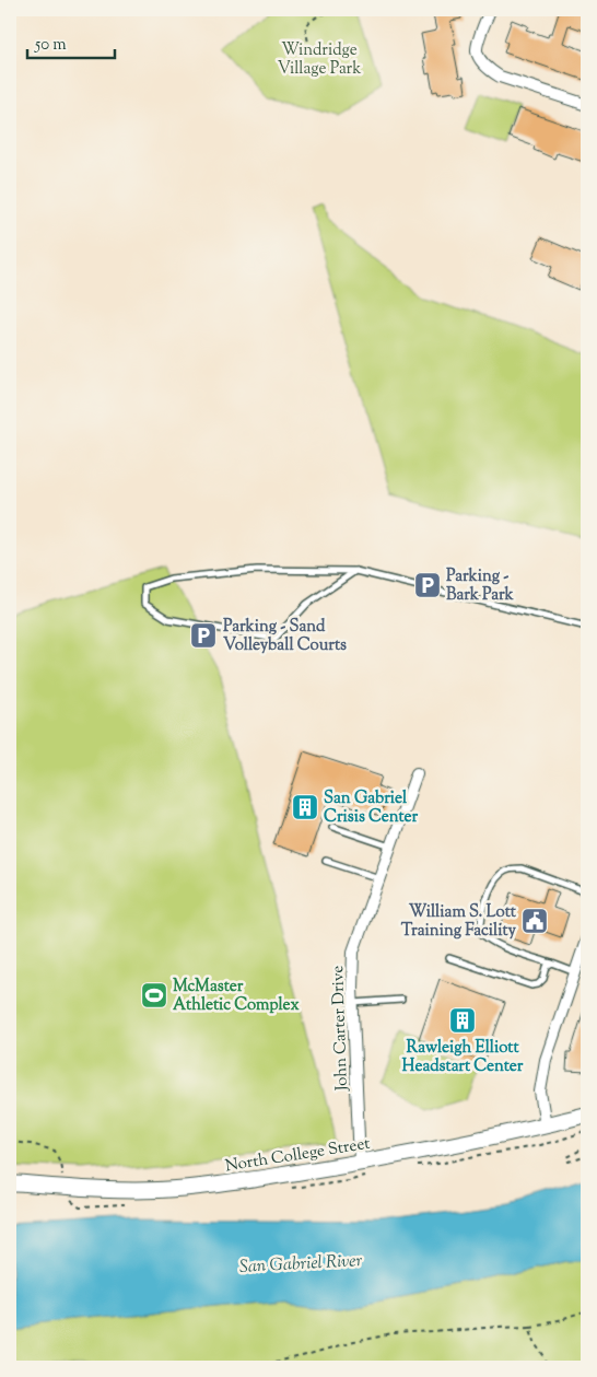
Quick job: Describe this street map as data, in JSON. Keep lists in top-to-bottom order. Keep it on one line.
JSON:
{"streets":{"street":["John Carter Drive","North College Street"]},"crossings":[["John Carter Drive","North College Street"]],"water":["San Gabriel River"],"parks":["Windridge Village Park"],"places":{"parking":["Parking - Bark Park","Parking - Sand Volleyball Courts"],"building":["San Gabriel Crisis Center","Rawleigh Elliott Headstart Center"],"public building":["William S. Lott Training Facility"],"sports":["McMaster Athletic Complex"]},"scale_bar":"50 m"}
